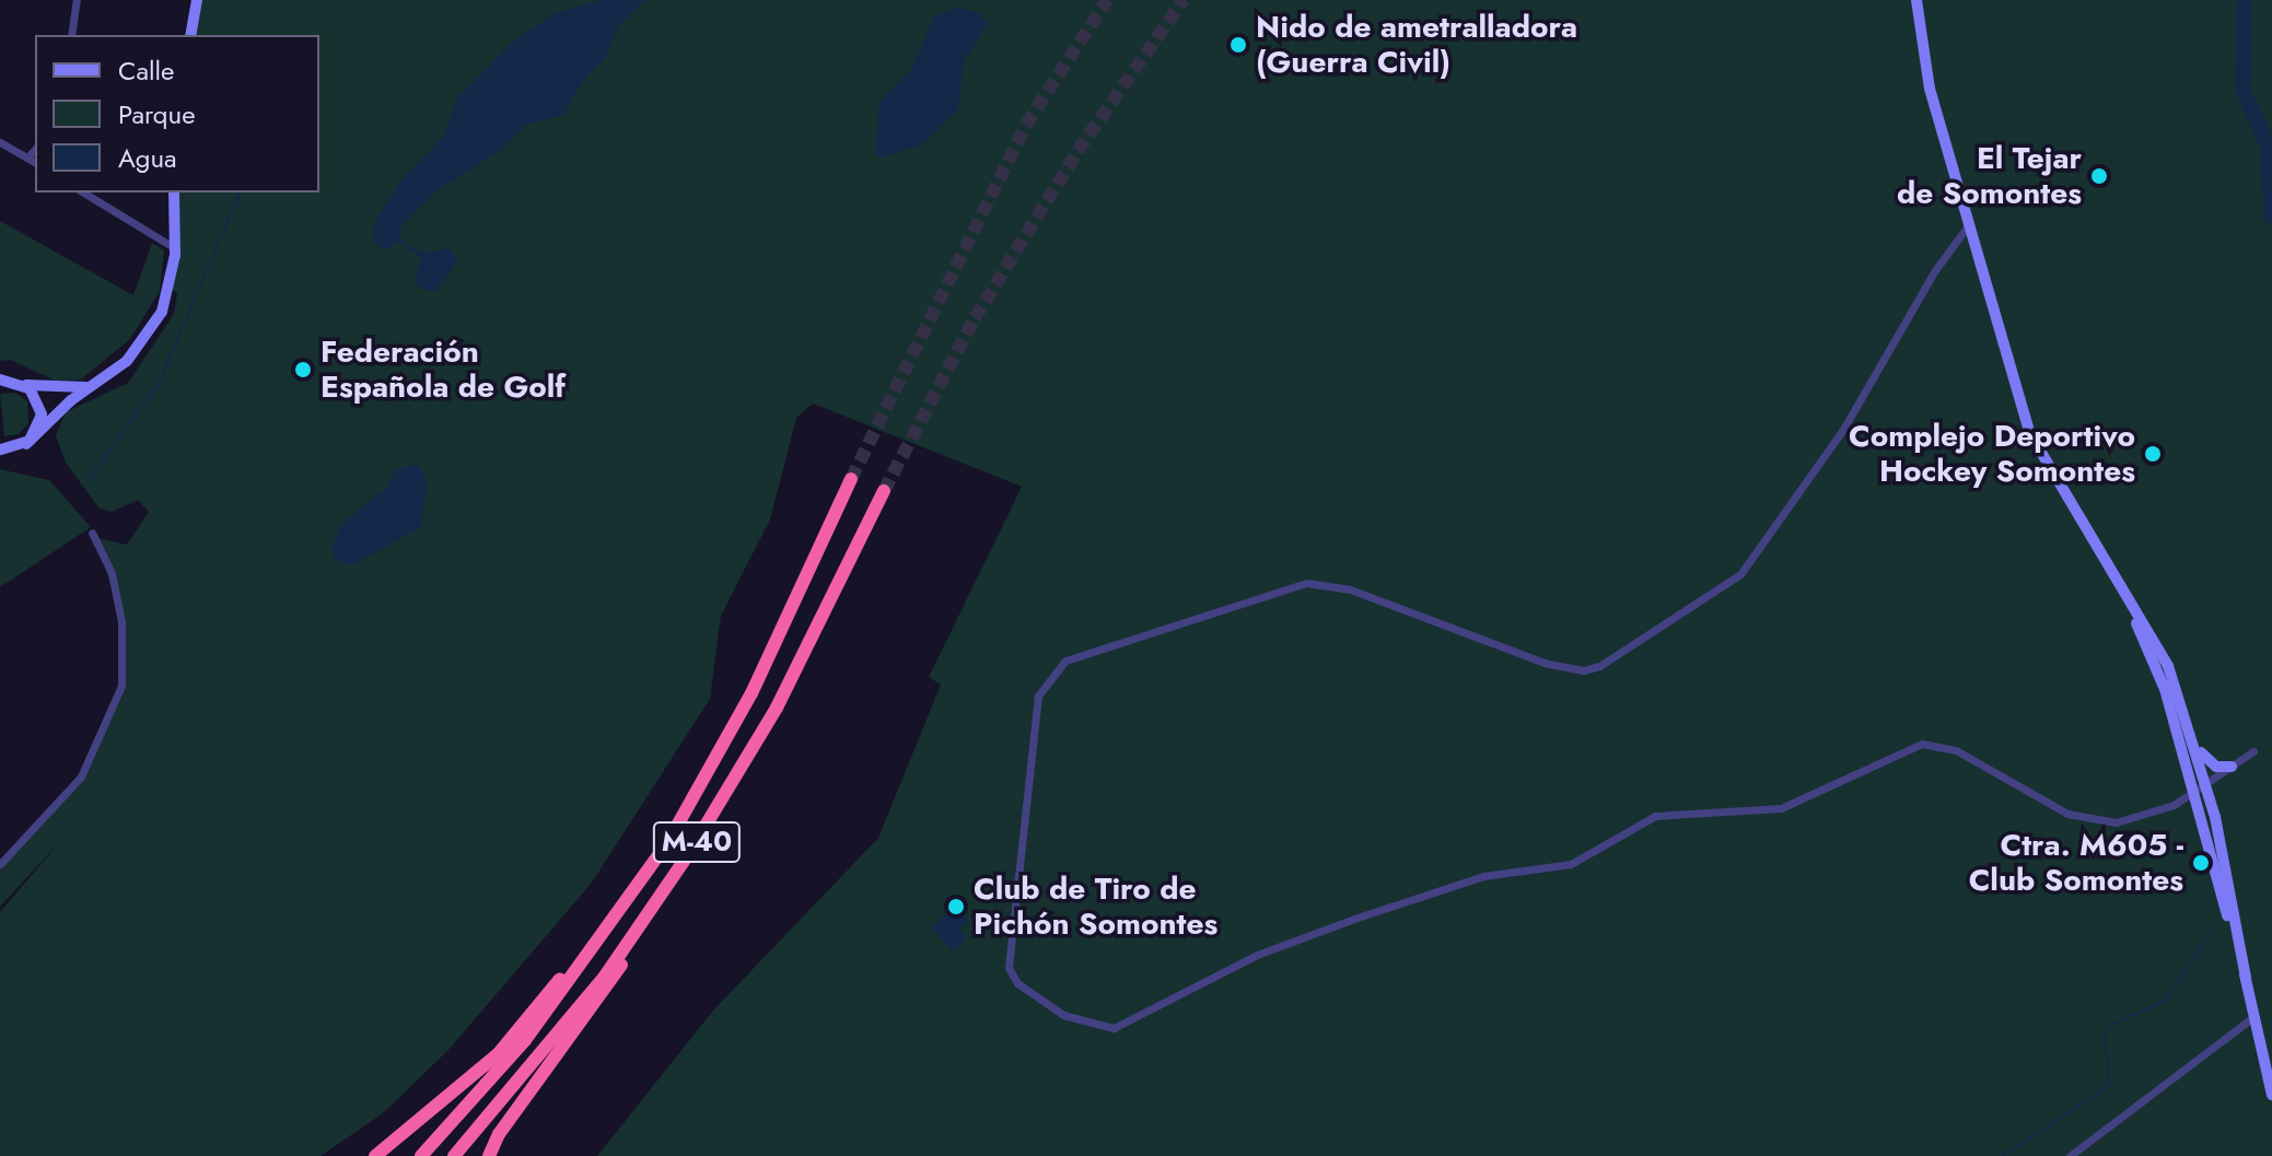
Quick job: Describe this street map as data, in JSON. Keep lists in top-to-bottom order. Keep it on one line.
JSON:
{"streets":{"highway":["M-40"]},"places":["Nido de ametralladora (Guerra Civil)","El Tejar de Somontes","Federación Española de Golf","Complejo Deportivo Hockey Somontes","Ctra. M605 - Club Somontes","Club de Tiro de Pichón Somontes"],"legend":["Calle","Parque","Agua"]}
